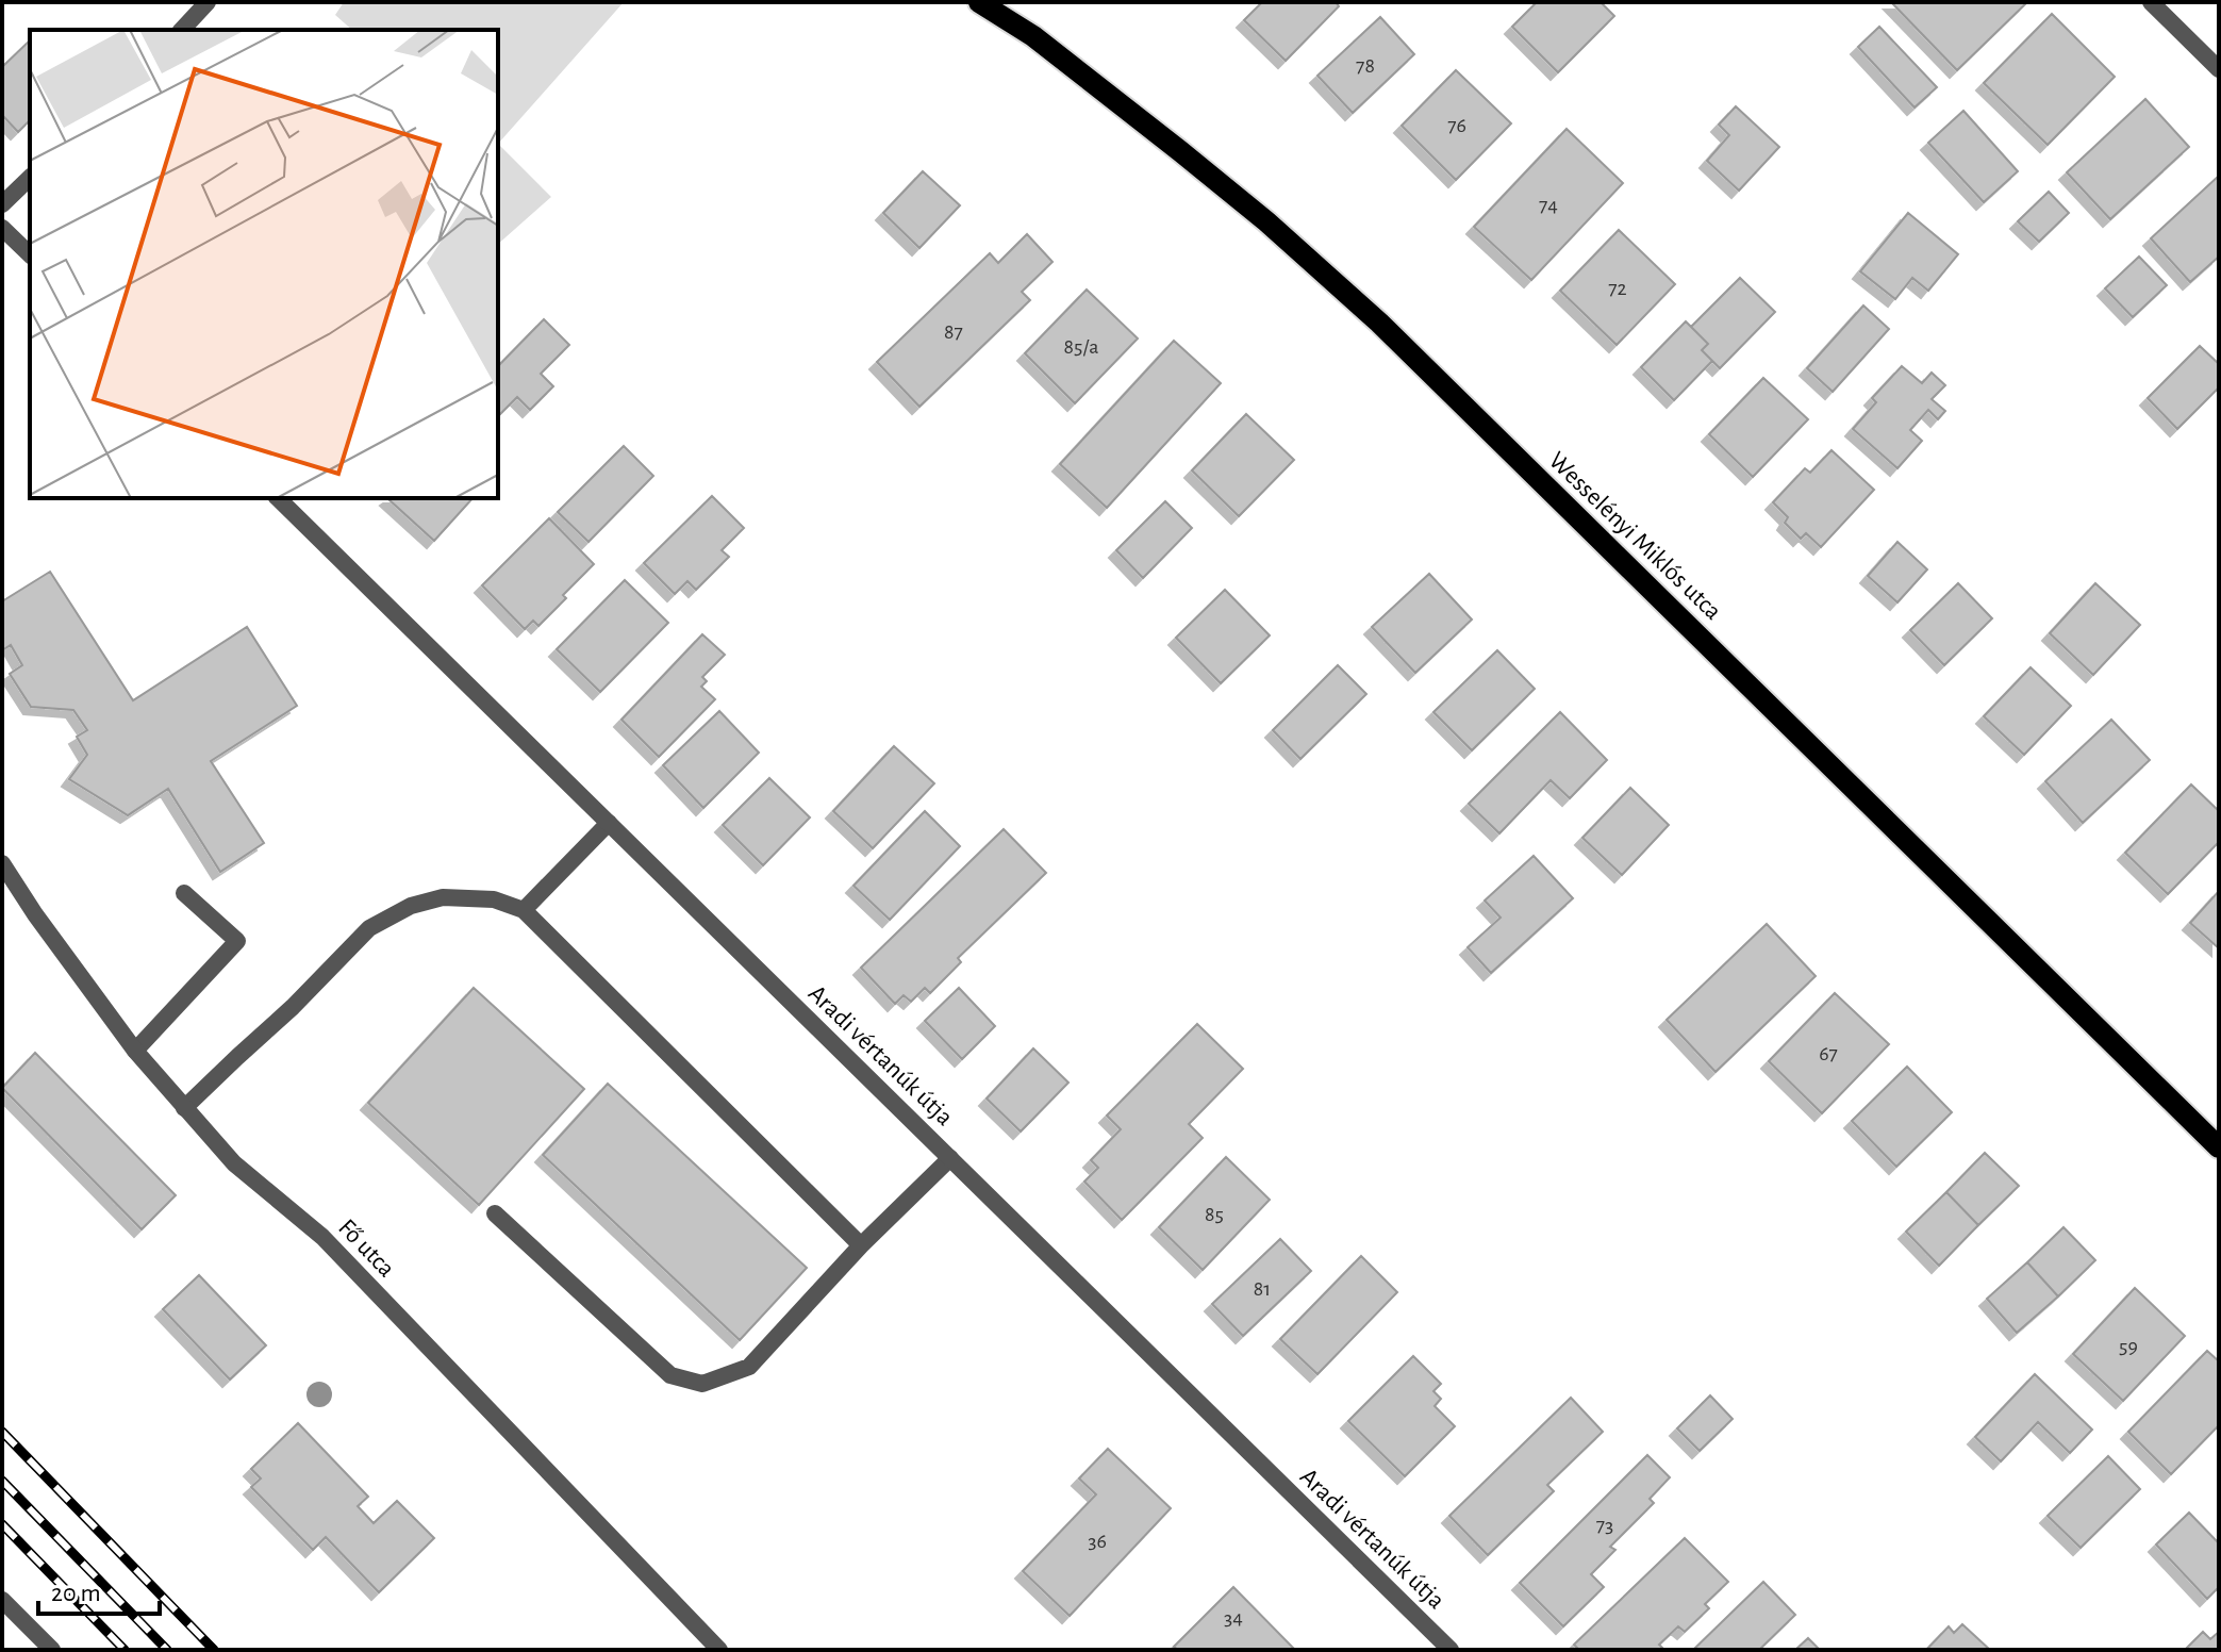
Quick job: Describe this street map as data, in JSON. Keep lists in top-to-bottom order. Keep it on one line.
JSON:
{"streets":{"main road":["Wesselényi Miklós utca"],"street":["Aradi vértanúk útja","Fő utca"]},"house_numbers":["78","76","74","72","87","85/a","67","85","81","59","73","36","34"],"scale_bar":"20 m"}
